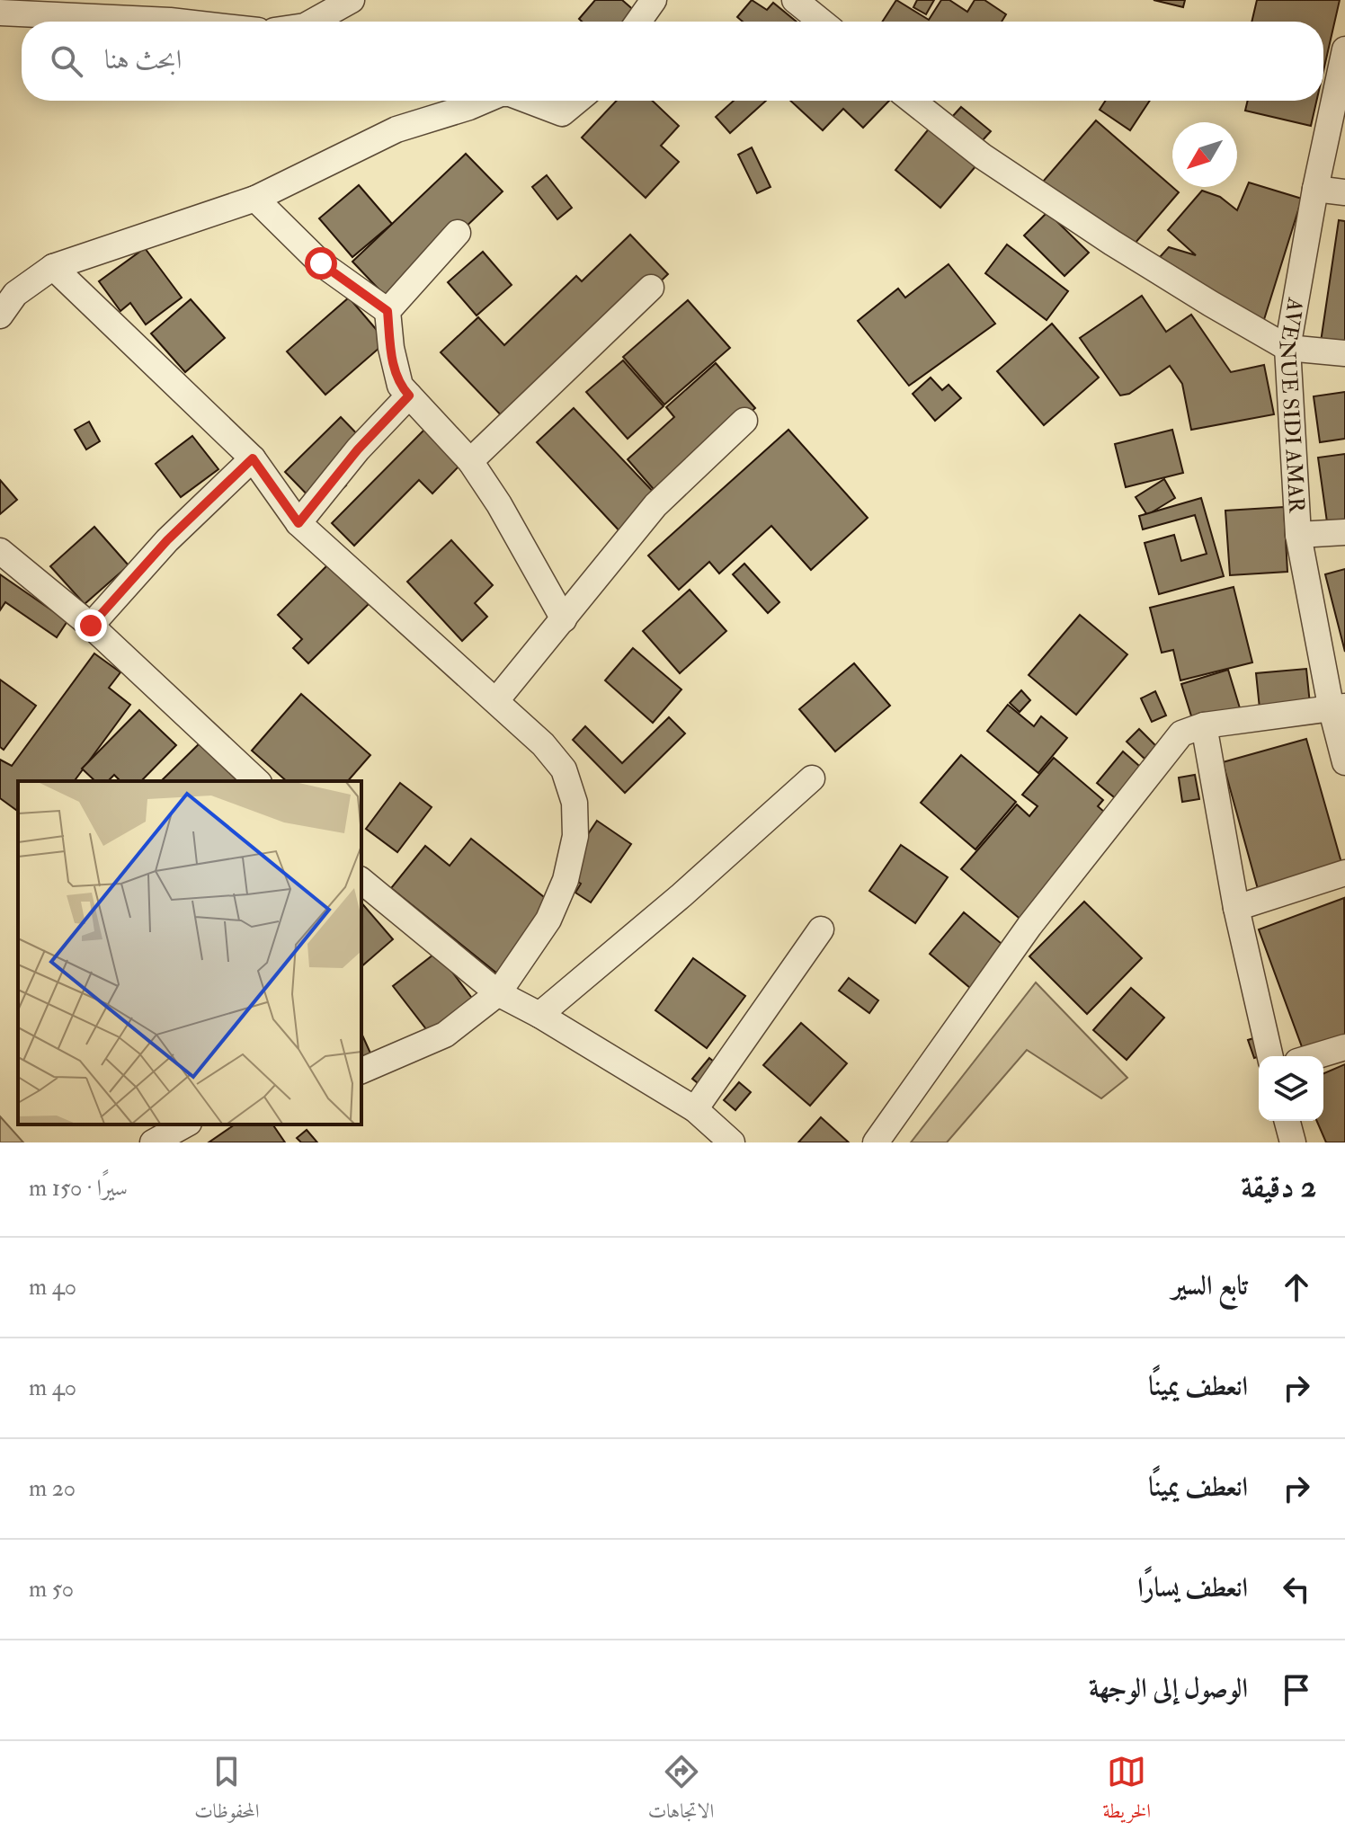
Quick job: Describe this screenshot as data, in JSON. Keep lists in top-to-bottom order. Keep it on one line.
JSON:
{"streets":{"street":["AVENUE SIDI AMAR"]},"north":"bottom left","page":{"search":"ابحث هنا","heading":["2 دقيقة","سيرًا · 150 m"],"list":[["تابع السير","40 m"],["انعطف يمينًا","40 m"],["انعطف يمينًا","20 m"],["انعطف يسارًا","50 m"],"الوصول إلى الوجهة"],"nav":["الخريطة","الاتجاهات","المحفوظات"]}}
